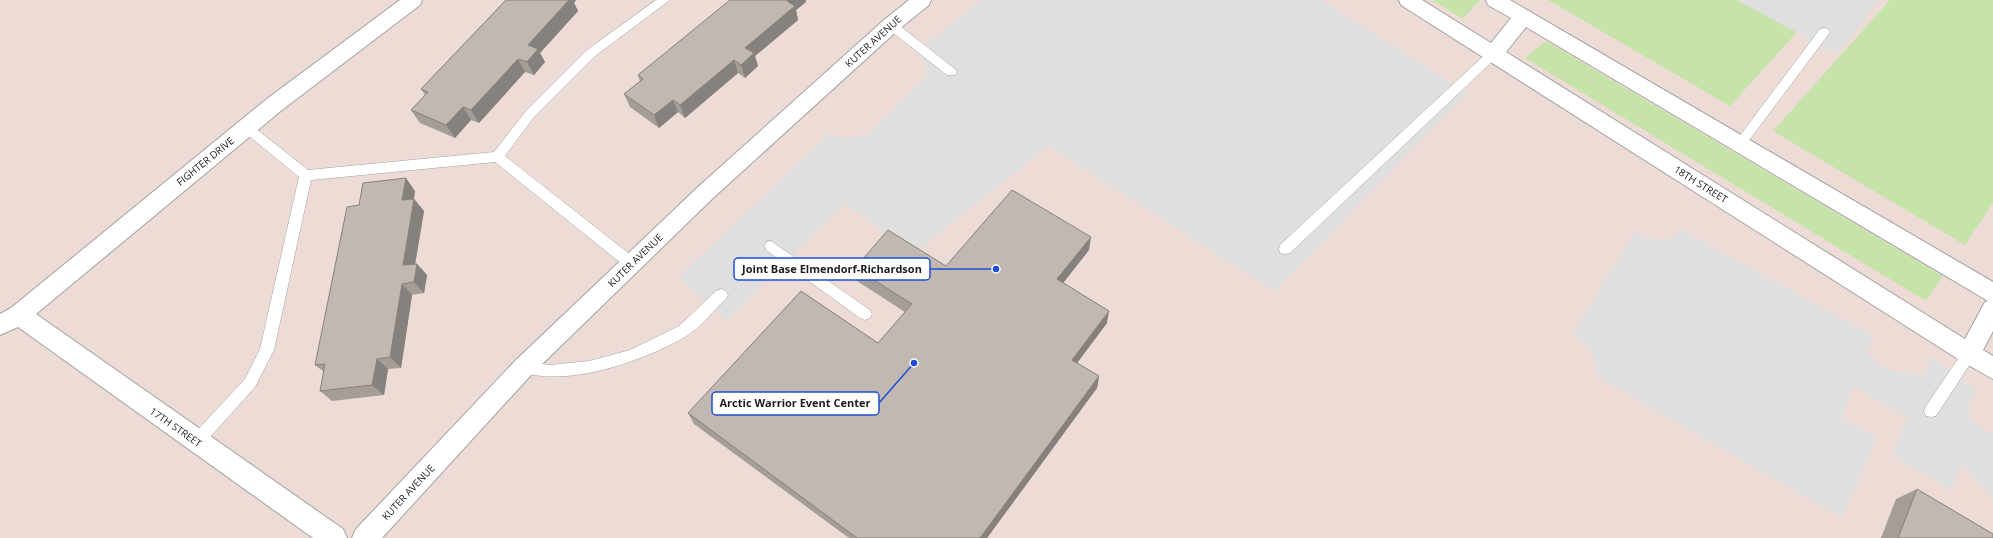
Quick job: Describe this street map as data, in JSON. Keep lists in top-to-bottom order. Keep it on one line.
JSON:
{"streets":{"street":["KUTER AVENUE","FIGHTER DRIVE","18TH STREET","17TH STREET"]},"crossings":[["FIGHTER DRIVE","17TH STREET"]],"places":["Joint Base Elmendorf-Richardson","Arctic Warrior Event Center"]}
